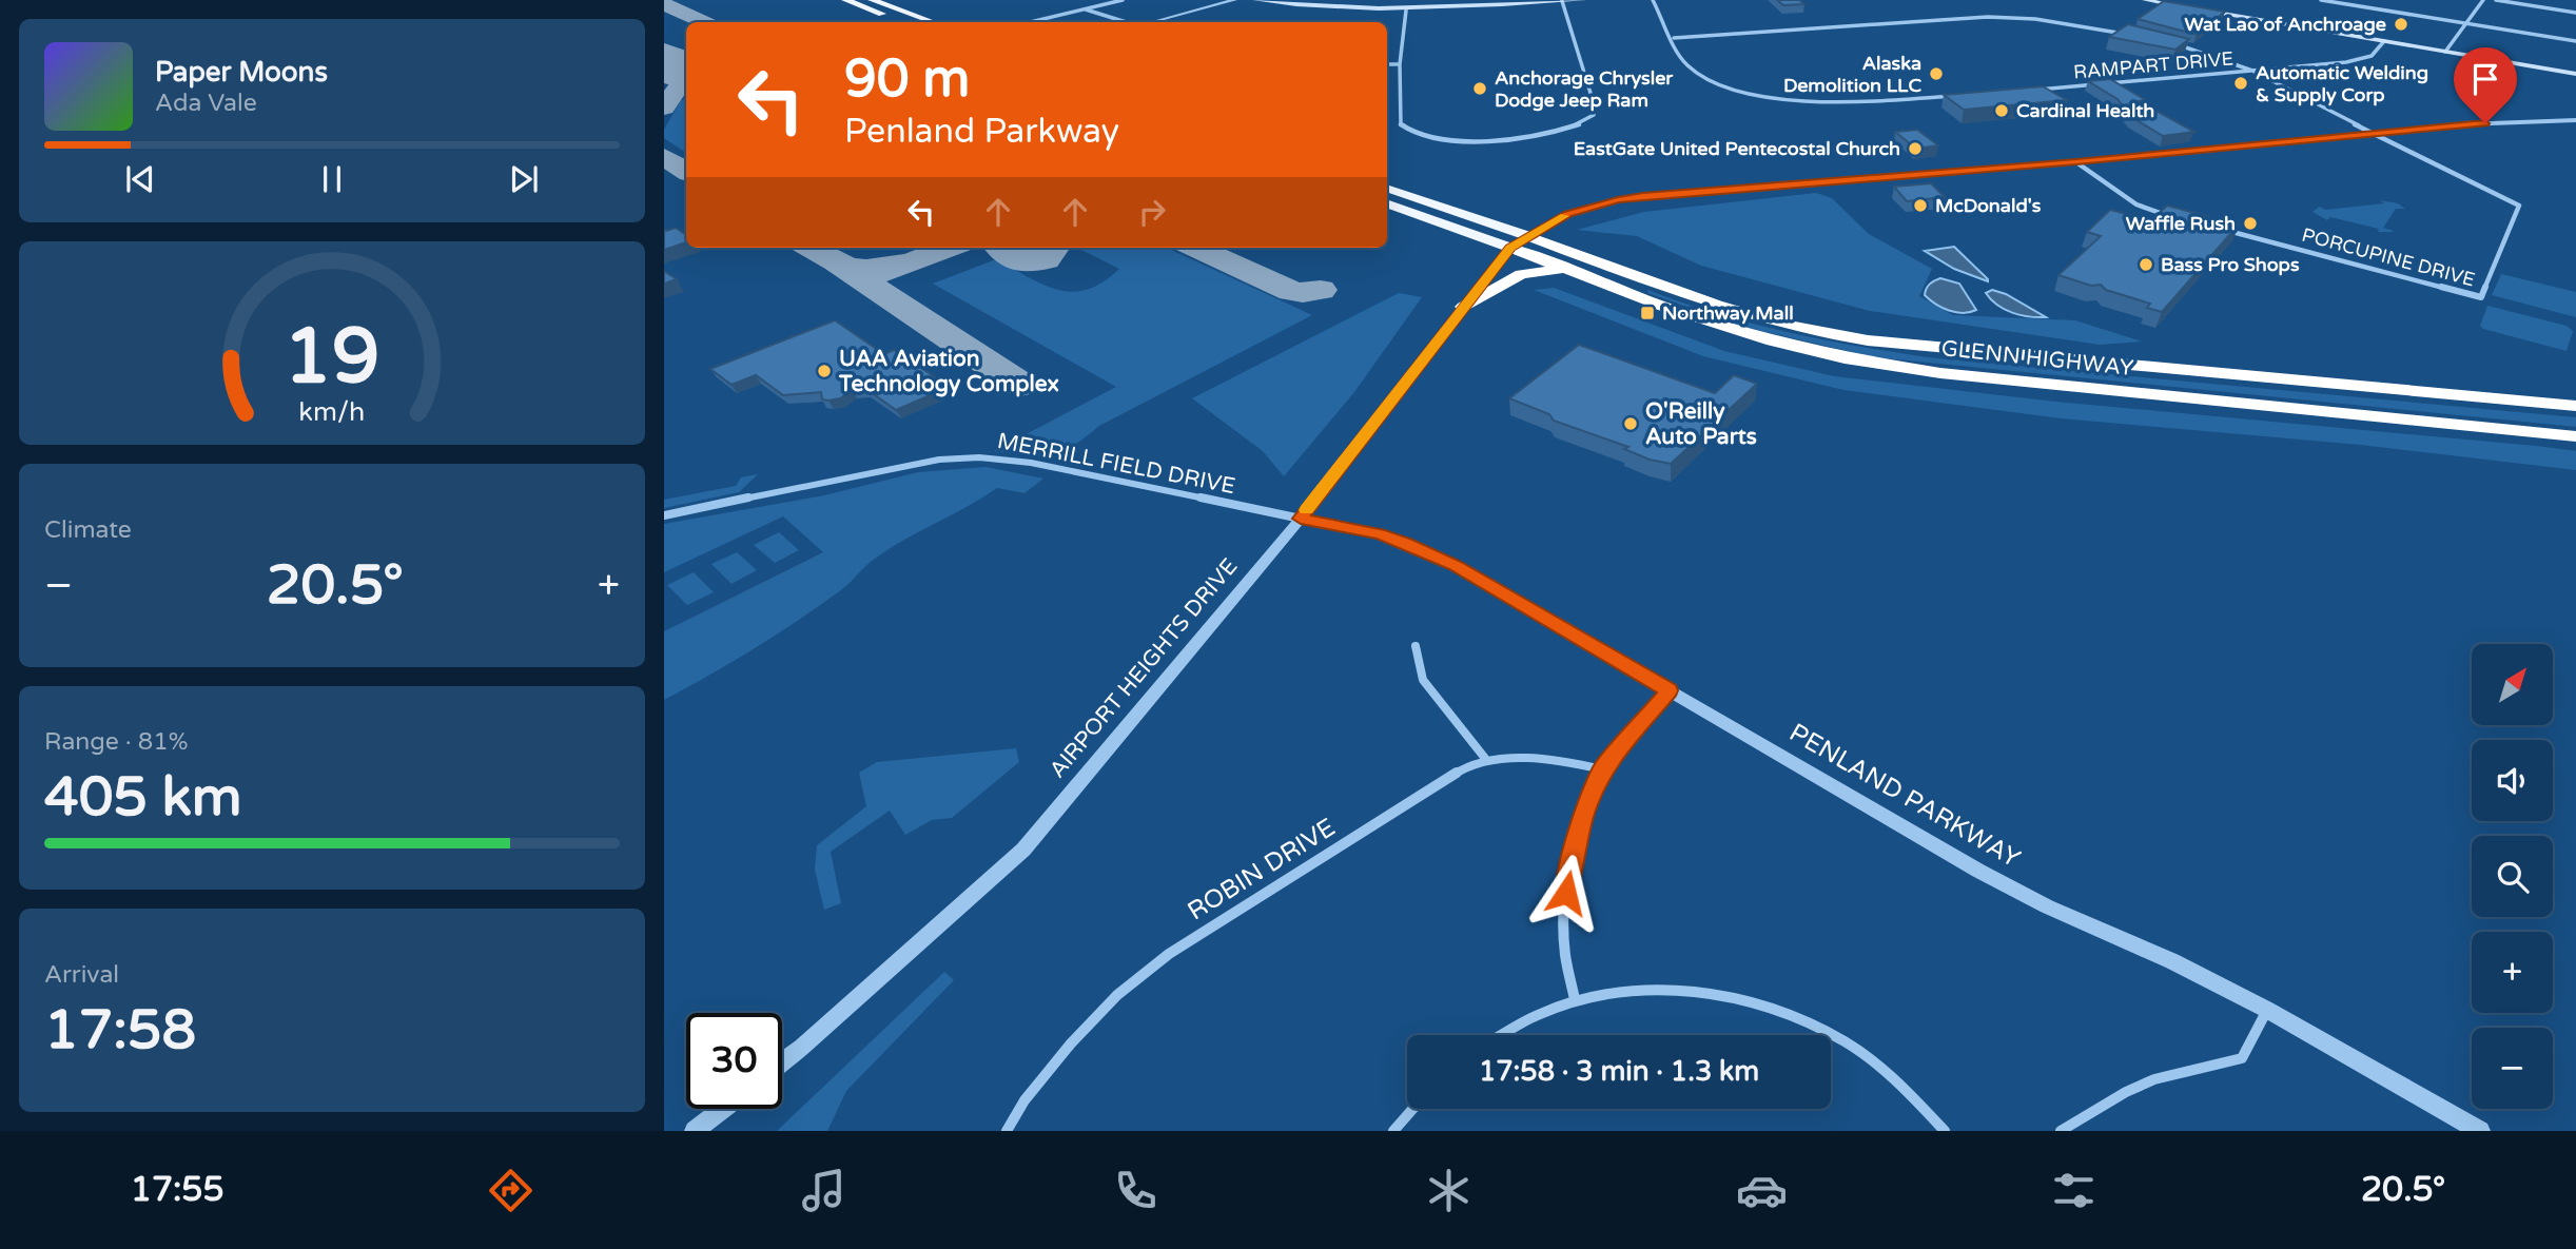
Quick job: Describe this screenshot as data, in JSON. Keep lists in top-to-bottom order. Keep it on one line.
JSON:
{"streets":{"highway":["GLENN HIGHWAY"],"street":["RAMPART DRIVE","PORCUPINE DRIVE","MERRILL FIELD DRIVE","AIRPORT HEIGHTS DRIVE","PENLAND PARKWAY","ROBIN DRIVE"]},"crossings":[["RAMPART DRIVE","PORCUPINE DRIVE"],["PORCUPINE DRIVE","AIRPORT HEIGHTS DRIVE"],["GLENN HIGHWAY","AIRPORT HEIGHTS DRIVE"],["MERRILL FIELD DRIVE","AIRPORT HEIGHTS DRIVE"],["MERRILL FIELD DRIVE","PENLAND PARKWAY"],["AIRPORT HEIGHTS DRIVE","PENLAND PARKWAY"]],"places":{"other":["Wat Lao of Anchroage","Alaska Demolition LLC","Automatic Welding & Supply Corp","Anchorage Chrysler Dodge Jeep Ram","Cardinal Health","EastGate United Pentecostal Church","McDonald's","Waffle Rush","Bass Pro Shops","UAA Aviation Technology Complex","O'Reilly Auto Parts"],"transit":["Northway Mall"]},"north":"top right","page":{"turn":["90 m","Penland Parkway"],"song":["Paper Moons","Ada Vale"],"tile":["Climate",["Range · 81%","405 km"],["Arrival","17:58"]],"heat":["−","20.5°","+"],"map_buttons":["+","−"],"limit":"30","trip":"17:58 · 3 min · 1.3 km","tabs":["17:55","20.5°"],"gauge":["19","km/h"]}}
